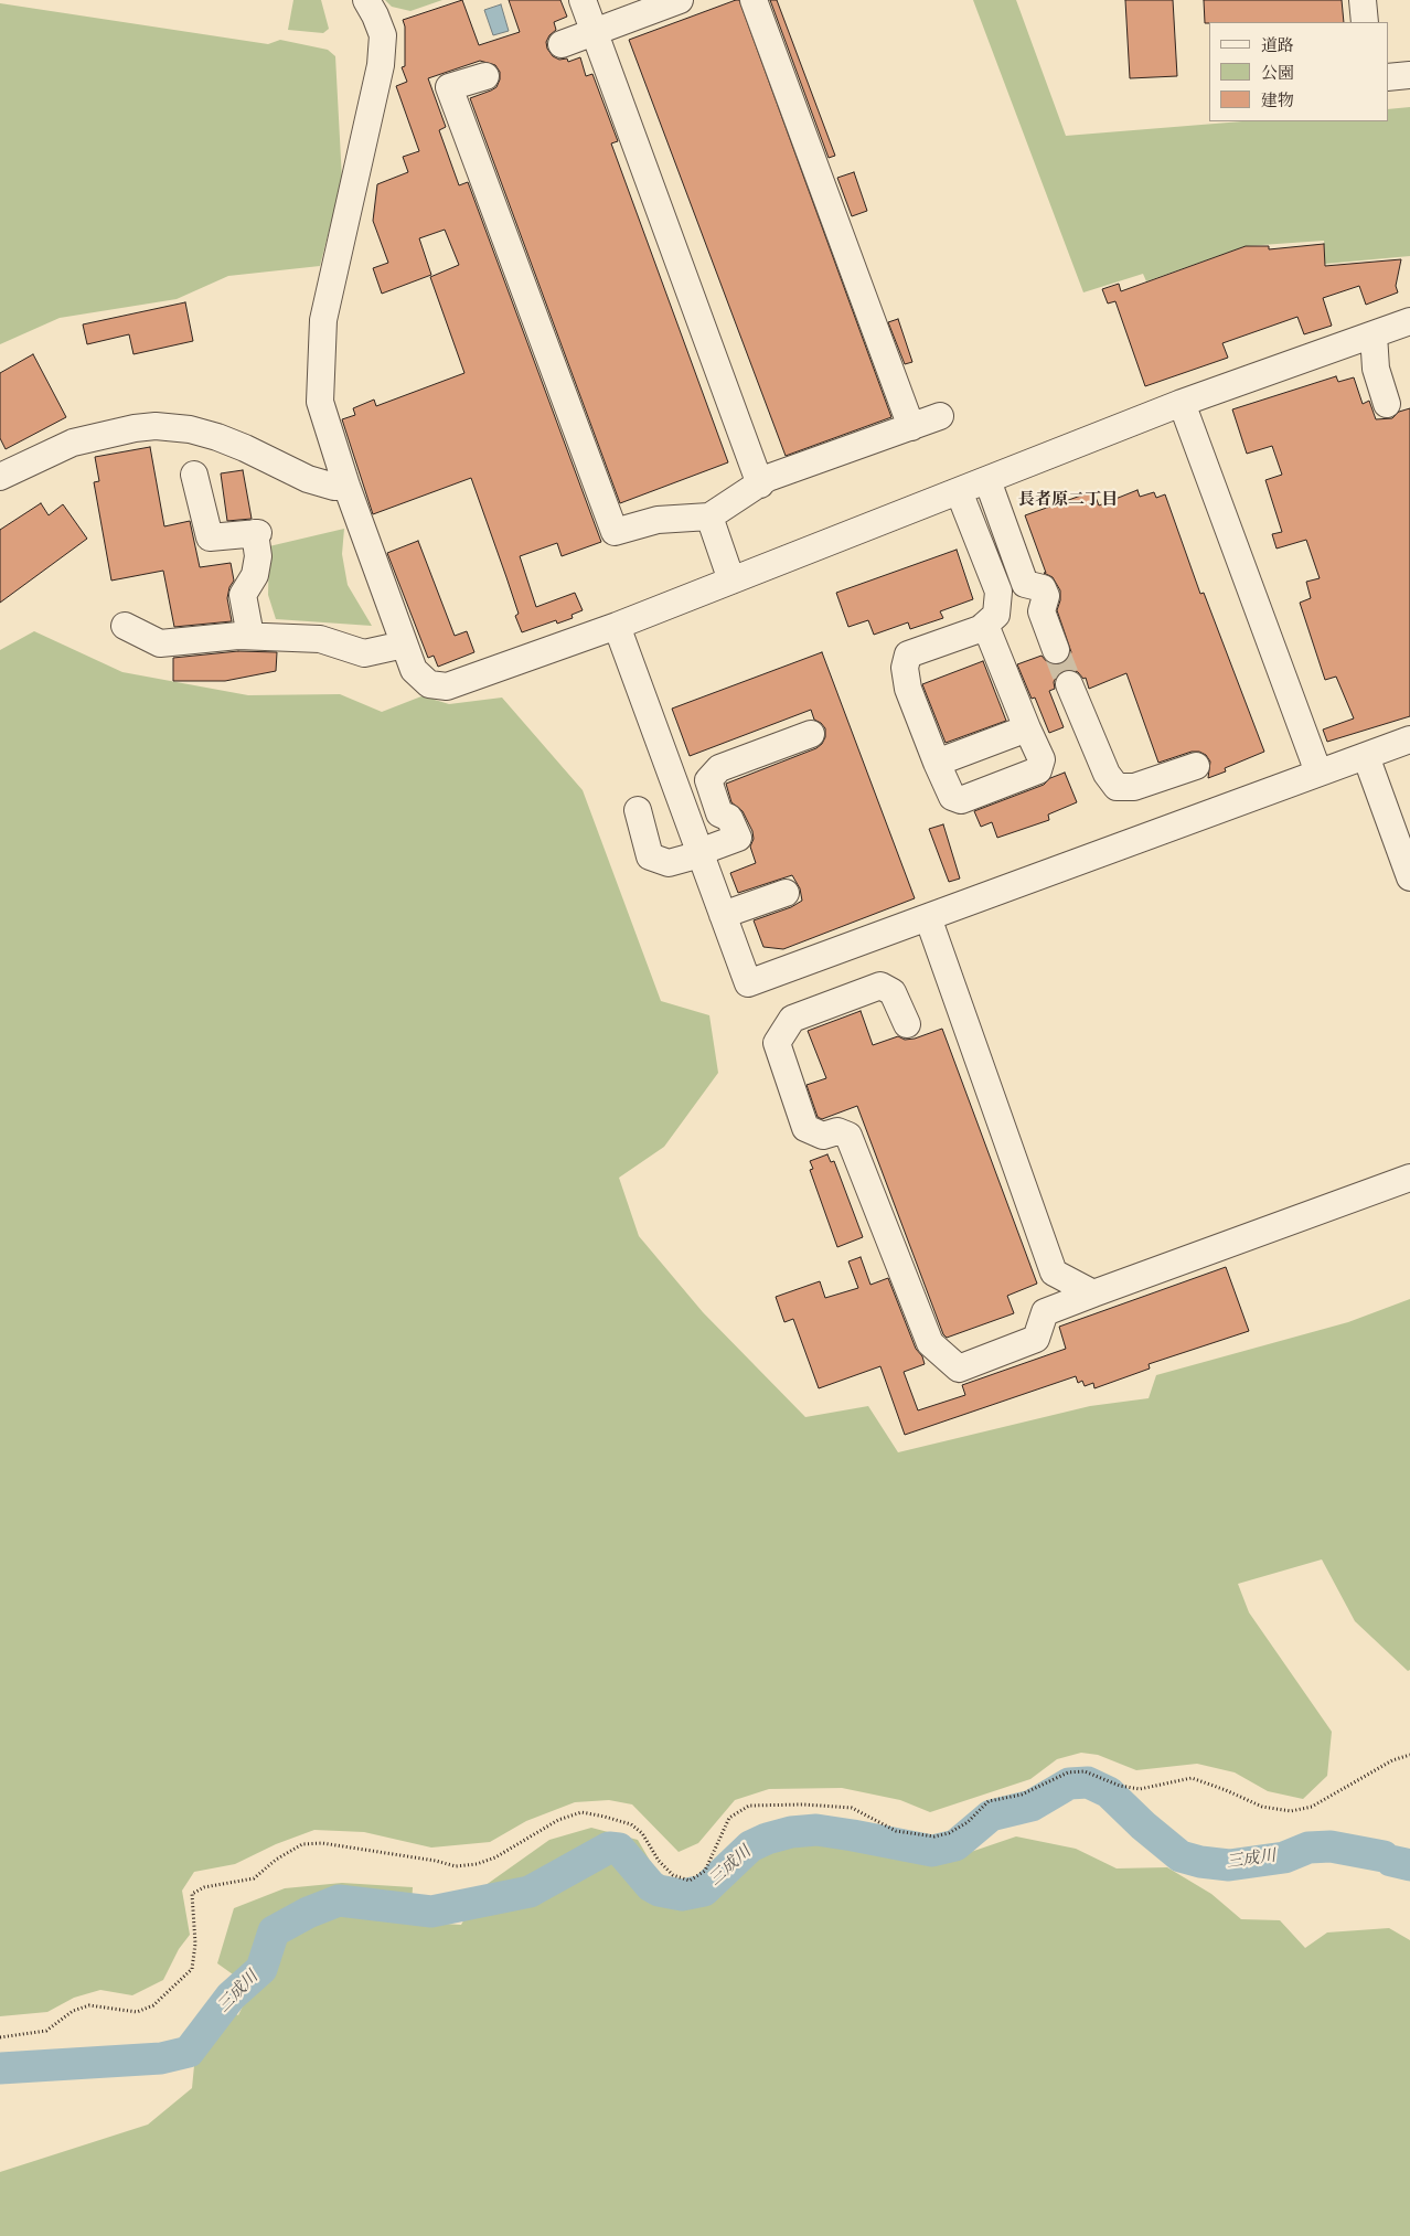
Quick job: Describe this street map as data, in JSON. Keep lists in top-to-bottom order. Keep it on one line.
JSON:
{"districts":["長者原二丁目"],"water":["三成川"],"legend":["道路","公園","建物"]}
